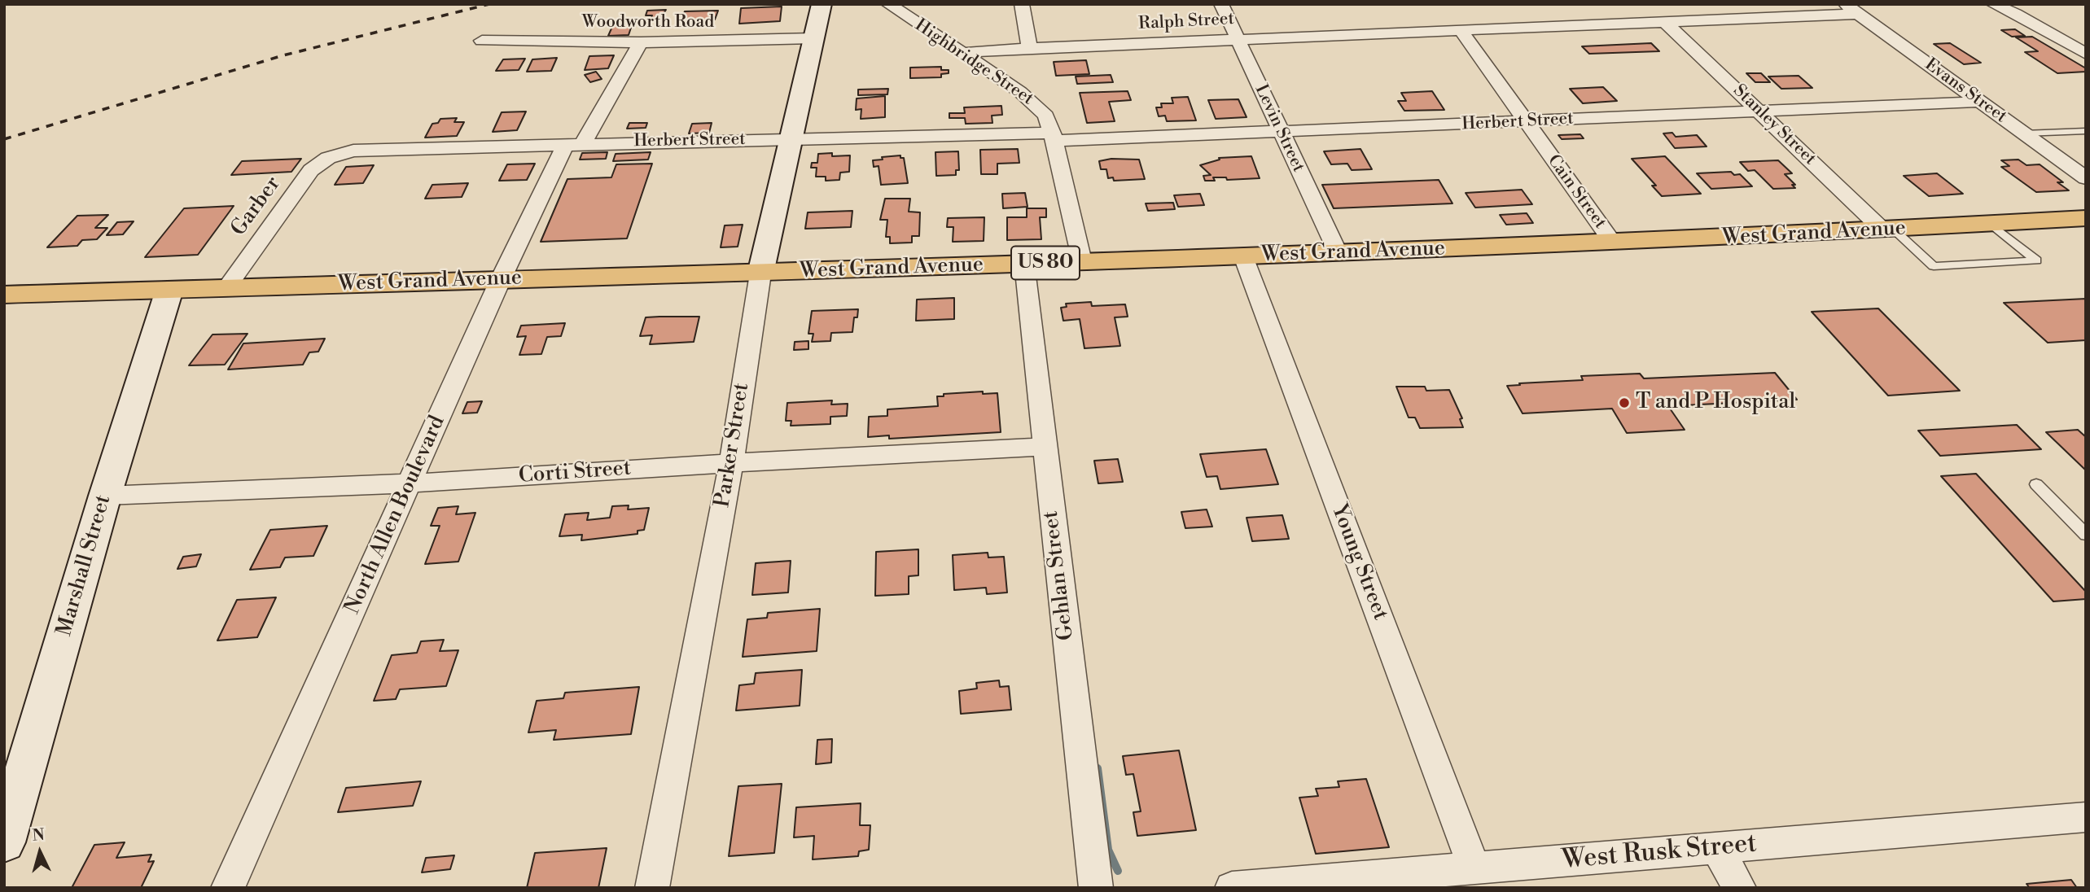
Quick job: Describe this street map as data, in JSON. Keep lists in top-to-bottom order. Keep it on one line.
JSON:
{"streets":{"highway":["West Grand Avenue","US 80"],"street":["Ralph Street","Woodworth Road","Highbridge Street","Evans Street","Herbert Street","Stanley Street","Levin Street","Cain Street","Garber","Parker Street","Corti Street","North Allen Boulevard","Young Street","Marshall Street","Gehlan Street","West Rusk Street"]},"crossings":[["Ralph Street","Highbridge Street"],["Ralph Street","Evans Street"],["Ralph Street","Stanley Street"],["Ralph Street","Levin Street"],["Ralph Street","Cain Street"],["Woodworth Road","Parker Street"],["Woodworth Road","North Allen Boulevard"],["Highbridge Street","Herbert Street"],["Highbridge Street","West Grand Avenue"],["Evans Street","Herbert Street"],["Herbert Street","Stanley Street"],["Herbert Street","Levin Street"],["Herbert Street","Cain Street"],["Herbert Street","Garber"],["Herbert Street","Parker Street"],["Herbert Street","North Allen Boulevard"],["Stanley Street","West Grand Avenue"],["Levin Street","West Grand Avenue"],["Cain Street","West Grand Avenue"],["Garber","West Grand Avenue"],["West Grand Avenue","Parker Street"],["West Grand Avenue","North Allen Boulevard"],["West Grand Avenue","Young Street"],["West Grand Avenue","Marshall Street"],["West Grand Avenue","Gehlan Street"],["Parker Street","Corti Street"],["Corti Street","North Allen Boulevard"],["Corti Street","Marshall Street"],["Corti Street","Gehlan Street"],["Young Street","West Rusk Street"]],"places":["T and P Hospital"],"north":"top"}
